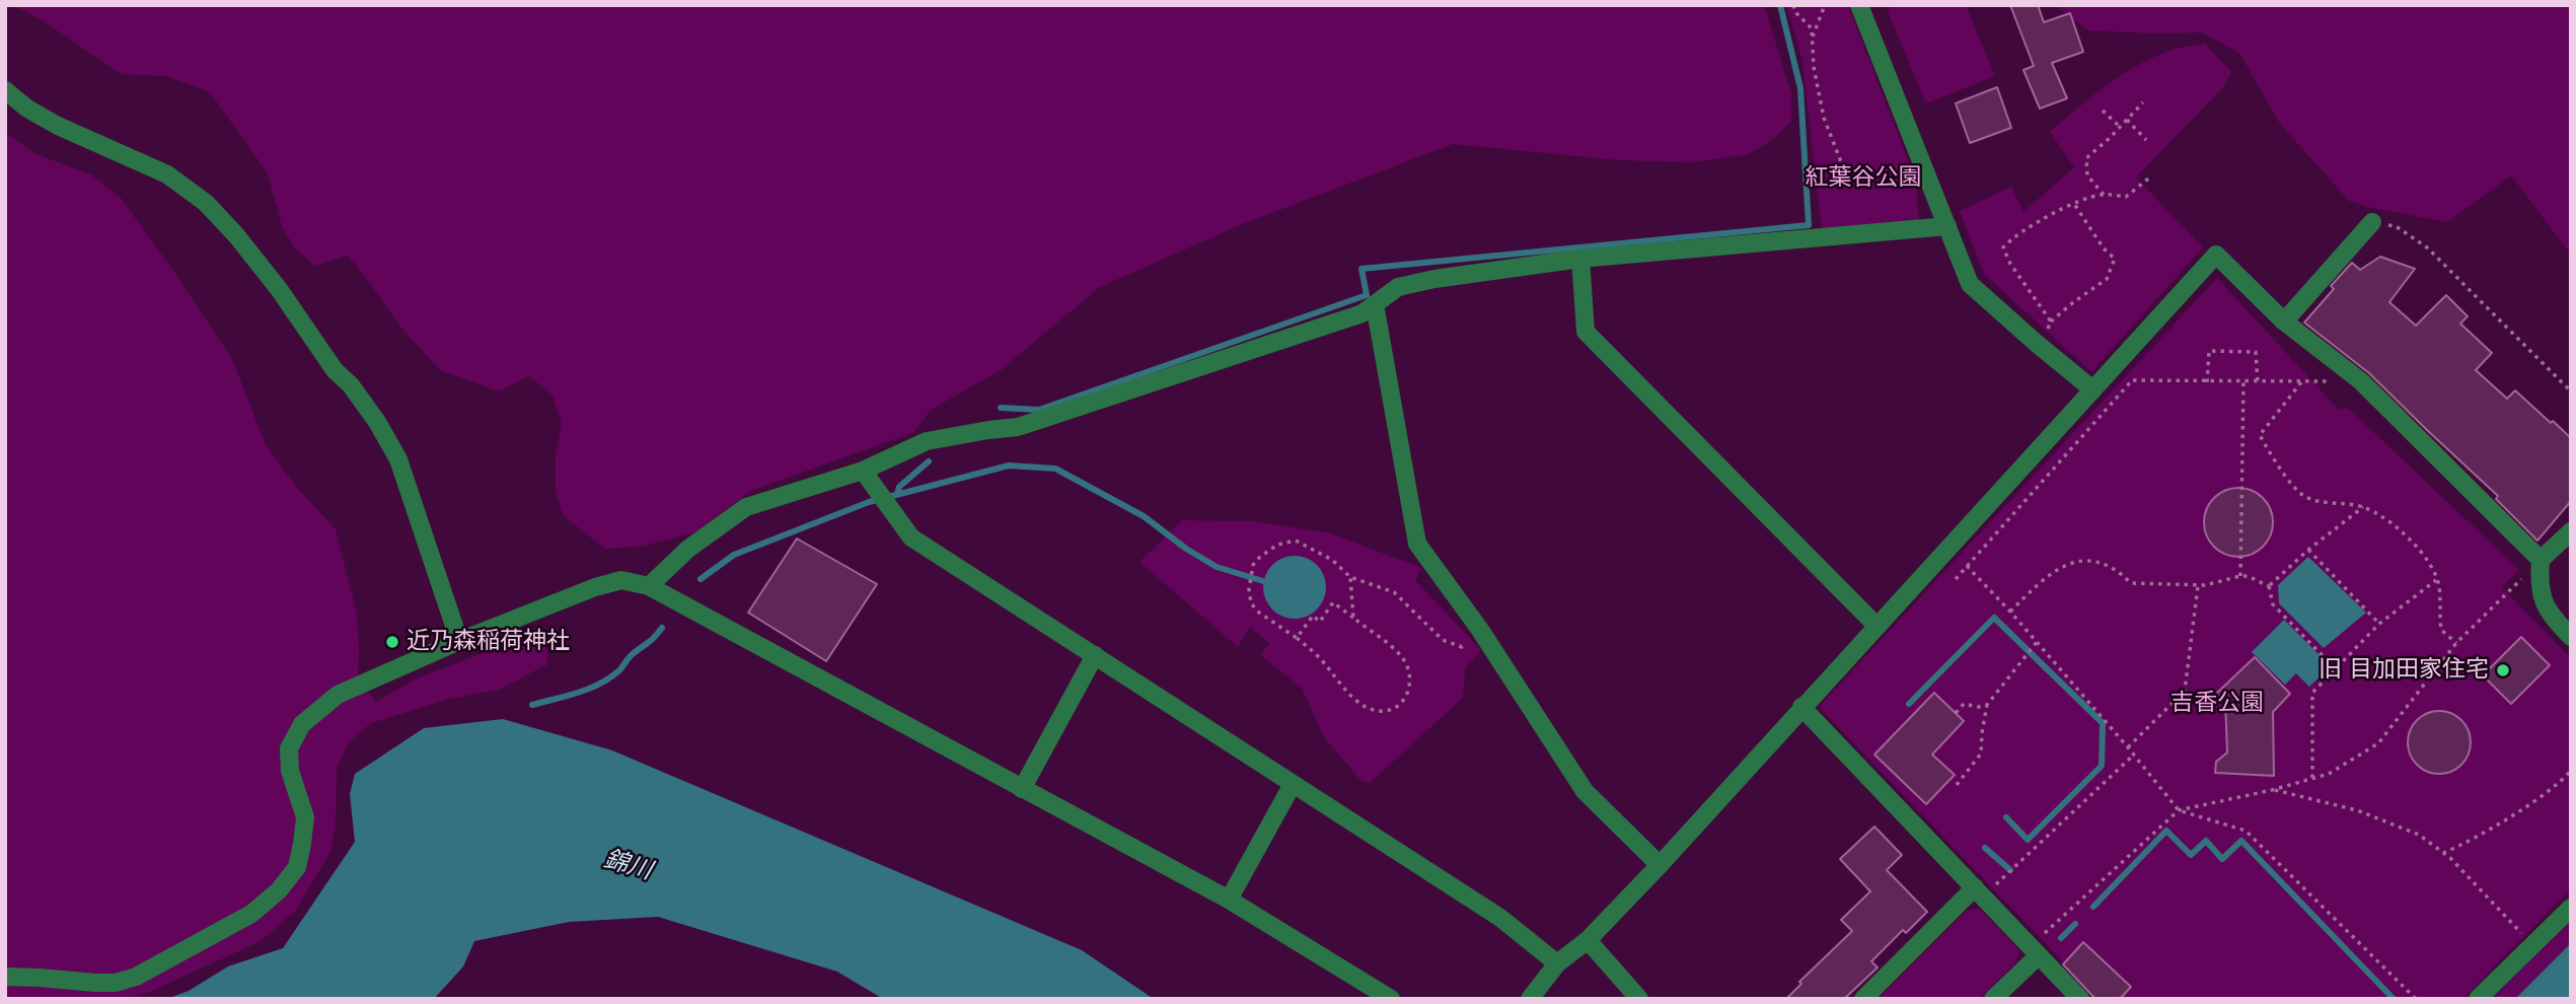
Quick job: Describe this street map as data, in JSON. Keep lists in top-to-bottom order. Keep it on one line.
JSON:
{"water":["錦川"],"parks":["紅葉谷公園","吉香公園"],"places":["近乃森稲荷神社","旧 目加田家住宅"]}
